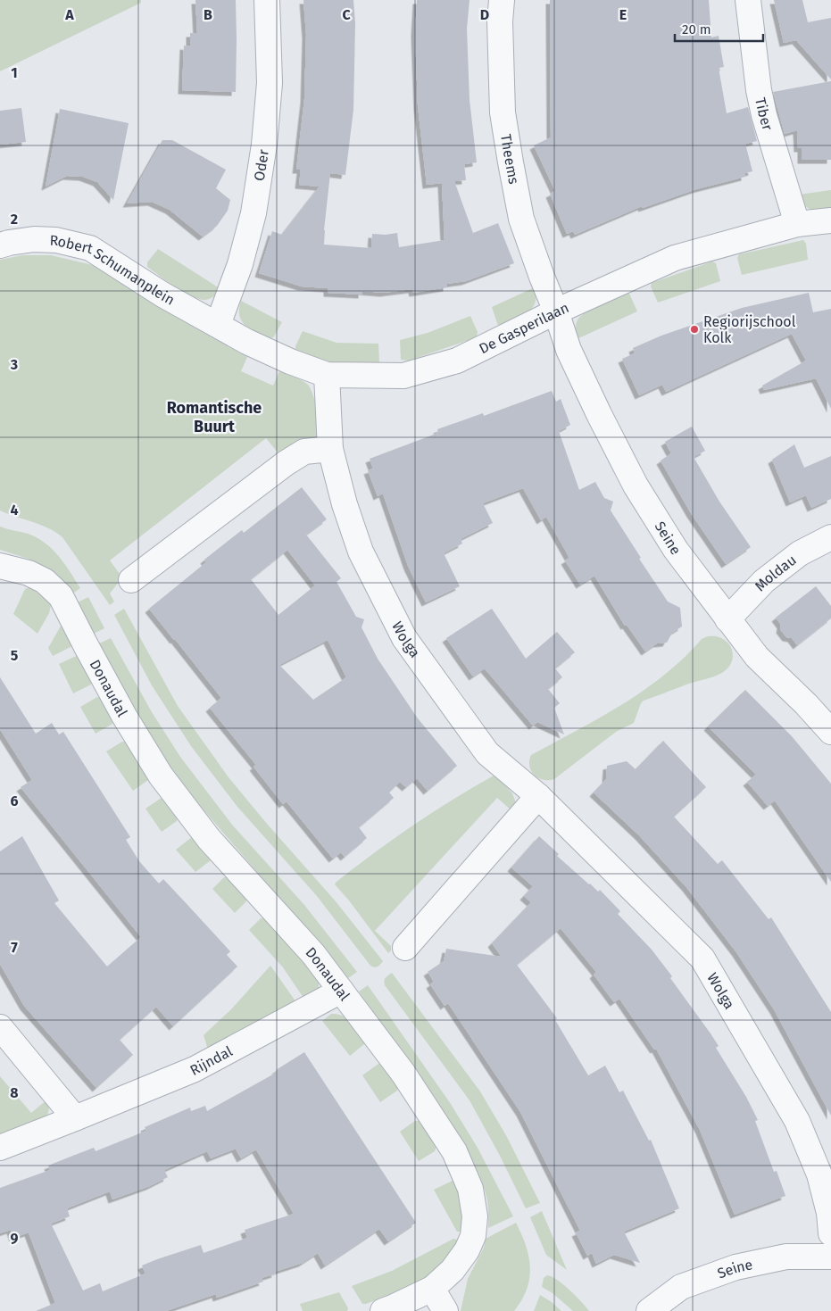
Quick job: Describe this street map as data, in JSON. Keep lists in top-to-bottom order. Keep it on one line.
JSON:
{"streets":{"street":["Tiber","Theems","Oder","Robert Schumanplein","De Gasperilaan","Seine","Moldau","Wolga","Donaudal","Rijndal"]},"crossings":[["Tiber","De Gasperilaan"],["Theems","De Gasperilaan"],["Theems","Seine"],["Oder","Robert Schumanplein"],["Oder","De Gasperilaan"],["Robert Schumanplein","De Gasperilaan"],["De Gasperilaan","Seine"],["De Gasperilaan","Wolga"],["Seine","Moldau"],["Donaudal","Rijndal"]],"districts":["Romantische Buurt"],"places":["Regiorijschool Kolk"],"scale_bar":"20 m","grid":{"columns":["A","B","C","D","E"],"rows":["1","2","3","4","5","6","7","8","9"]}}
